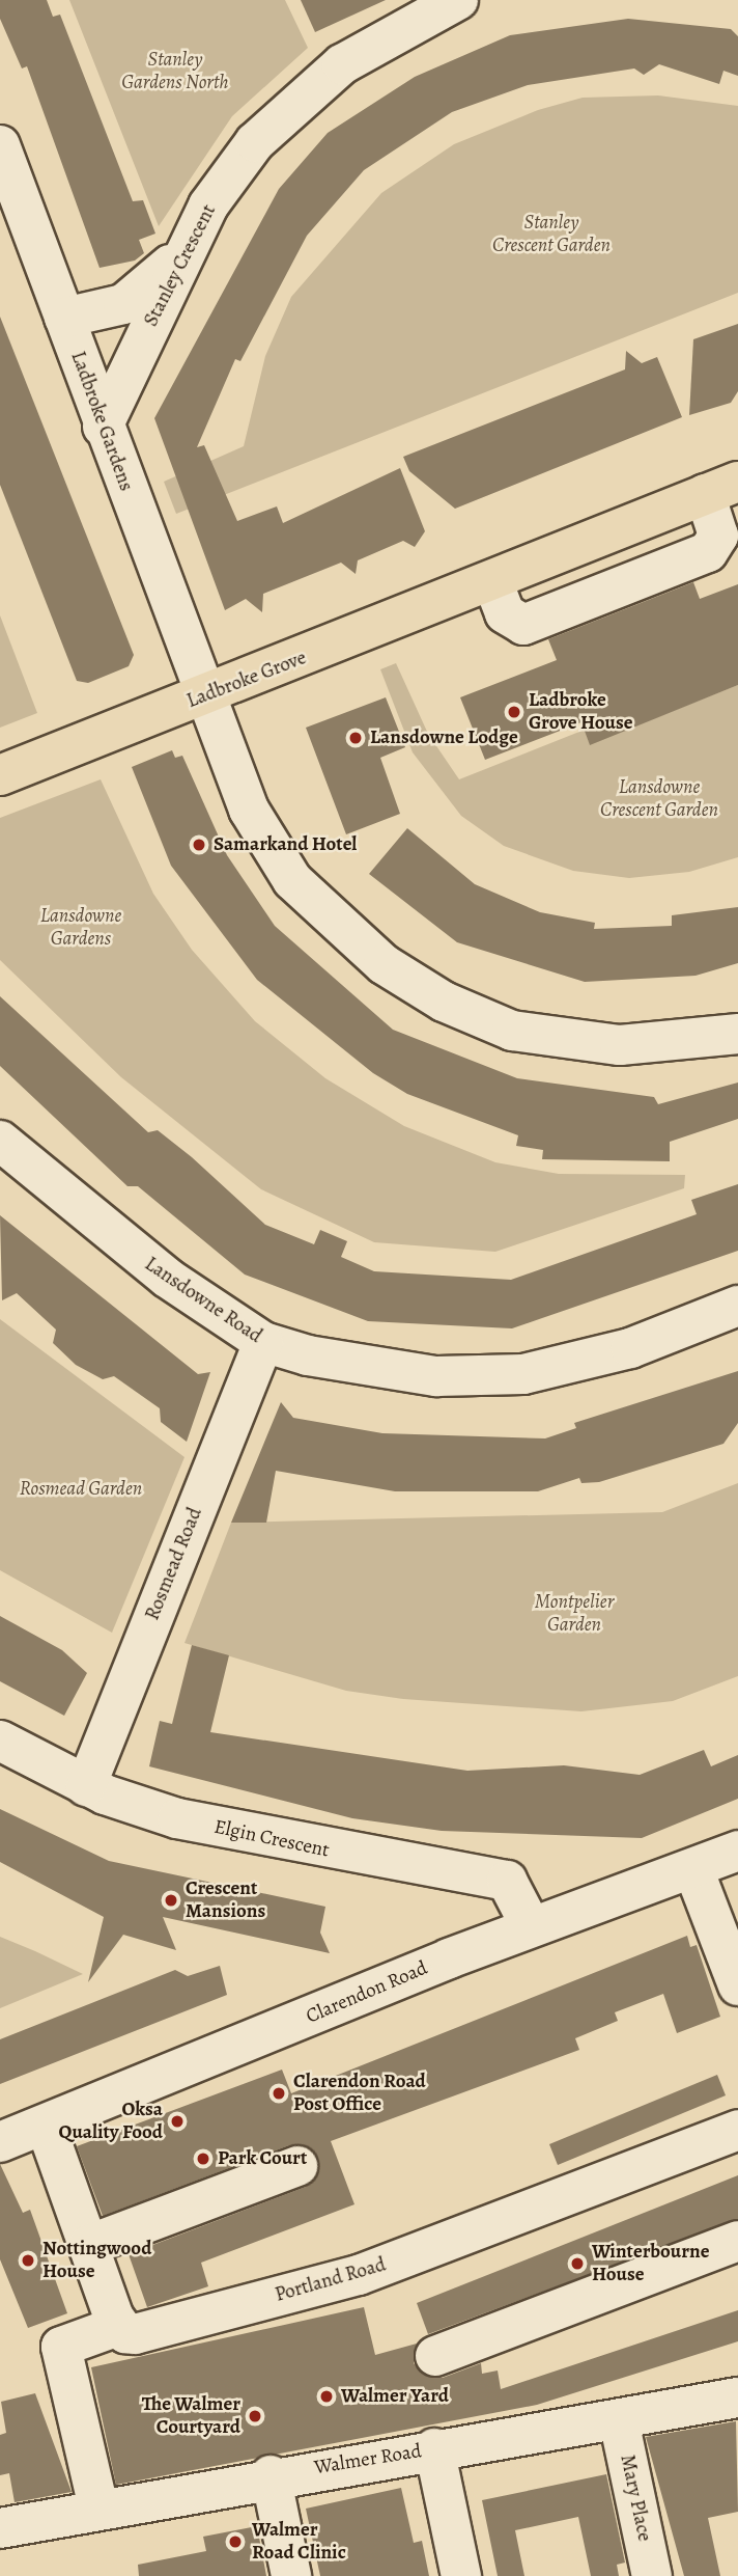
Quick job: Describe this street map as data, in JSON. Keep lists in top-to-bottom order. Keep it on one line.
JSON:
{"streets":{"main road":["Ladbroke Grove"],"street":["Stanley Crescent","Ladbroke Gardens","Lansdowne Road","Rosmead Road","Elgin Crescent","Clarendon Road","Portland Road","Walmer Road","Mary Place"]},"crossings":[["Stanley Crescent","Ladbroke Gardens"],["Ladbroke Gardens","Ladbroke Grove"],["Lansdowne Road","Rosmead Road"],["Rosmead Road","Elgin Crescent"],["Elgin Crescent","Clarendon Road"],["Walmer Road","Mary Place"]],"parks":["Stanley Gardens North","Stanley Crescent Garden","Lansdowne Crescent Garden","Lansdowne Gardens","Rosmead Garden","Montpelier Garden"],"places":["Ladbroke Grove House","Lansdowne Lodge","Samarkand Hotel","Crescent Mansions","Clarendon Road Post Office","Oksa Quality Food","Park Court","Nottingwood House","Winterbourne House","Walmer Yard","The Walmer Courtyard","Walmer Road Clinic"]}
